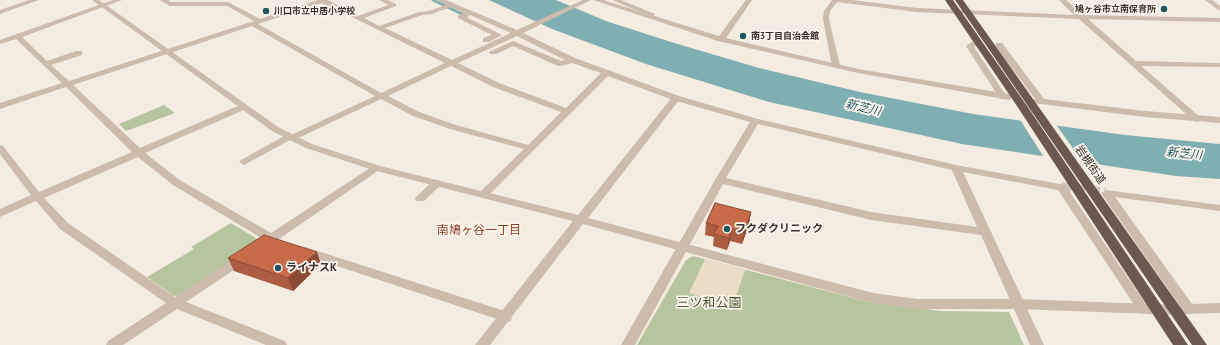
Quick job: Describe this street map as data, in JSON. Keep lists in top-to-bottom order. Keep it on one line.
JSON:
{"streets":{"highway":["岩槻街道"]},"districts":["南鳩ヶ谷一丁目"],"water":["新芝川"],"parks":["三ツ和公園"],"places":["鳩ヶ谷市立南保育所","川口市立中居小学校","南3丁目自治会館","フクダクリニック","ライナスK"]}
